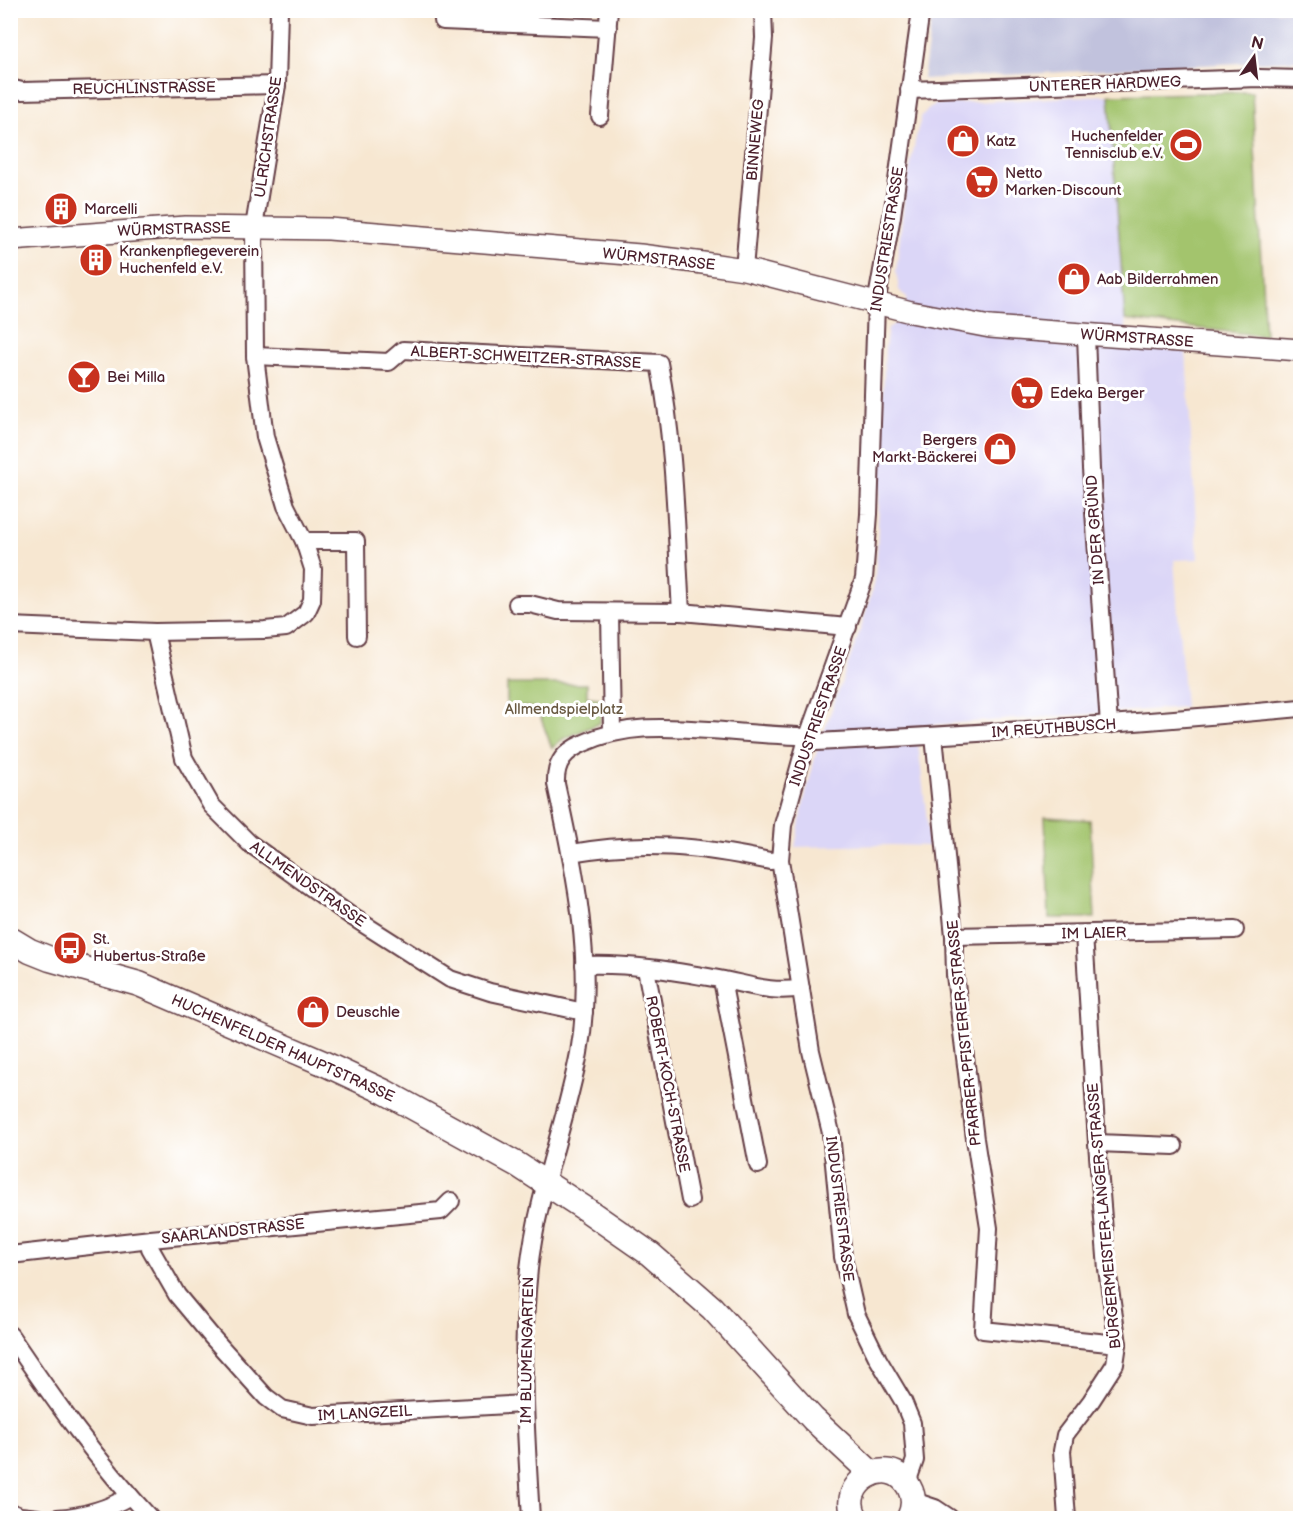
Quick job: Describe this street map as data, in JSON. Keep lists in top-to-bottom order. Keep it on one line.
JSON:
{"streets":{"main road":["HUCHENFELDER HAUPTSTRASSE"],"street":["UNTERER HARDWEG","REUCHLINSTRASSE","ULRICHSTRASSE","BINNEWEG","WÜRMSTRASSE","INDUSTRIESTRASSE","ALBERT-SCHWEITZER-STRASSE","IN DER GRÜND","IM REUTHBUSCH","ALLMENDSTRASSE","IM LAIER","PFARRER-PFISTERER-STRASSE","ROBERT-KOCH-STRASSE","BÜRGERMEISTER-LANGER-STRASSE","SAARLANDSTRASSE","IM BLUMENGARTEN","IM LANGZEIL"]},"crossings":[["UNTERER HARDWEG","INDUSTRIESTRASSE"],["REUCHLINSTRASSE","ULRICHSTRASSE"],["ULRICHSTRASSE","WÜRMSTRASSE"],["BINNEWEG","WÜRMSTRASSE"],["WÜRMSTRASSE","INDUSTRIESTRASSE"],["WÜRMSTRASSE","IN DER GRÜND"],["INDUSTRIESTRASSE","IM REUTHBUSCH"],["INDUSTRIESTRASSE","HUCHENFELDER HAUPTSTRASSE"],["IN DER GRÜND","IM REUTHBUSCH"],["IM REUTHBUSCH","PFARRER-PFISTERER-STRASSE"],["IM LAIER","PFARRER-PFISTERER-STRASSE"],["IM LAIER","BÜRGERMEISTER-LANGER-STRASSE"],["PFARRER-PFISTERER-STRASSE","BÜRGERMEISTER-LANGER-STRASSE"],["HUCHENFELDER HAUPTSTRASSE","IM BLUMENGARTEN"],["SAARLANDSTRASSE","IM LANGZEIL"],["IM BLUMENGARTEN","IM LANGZEIL"]],"parks":["Allmendspielplatz"],"places":{"shop":["Katz","Aab Bilderrahmen","Bergers Markt-Bäckerei","Deuschle"],"sports":["Huchenfelder Tennisclub e.V."],"supermarket":["Netto Marken-Discount","Edeka Berger"],"building":["Marcelli","Krankenpflegeverein Huchenfeld e.V."],"bar":["Bei Milla"],"bus stop":["St. Hubertus-Straße"]},"north":"top"}
